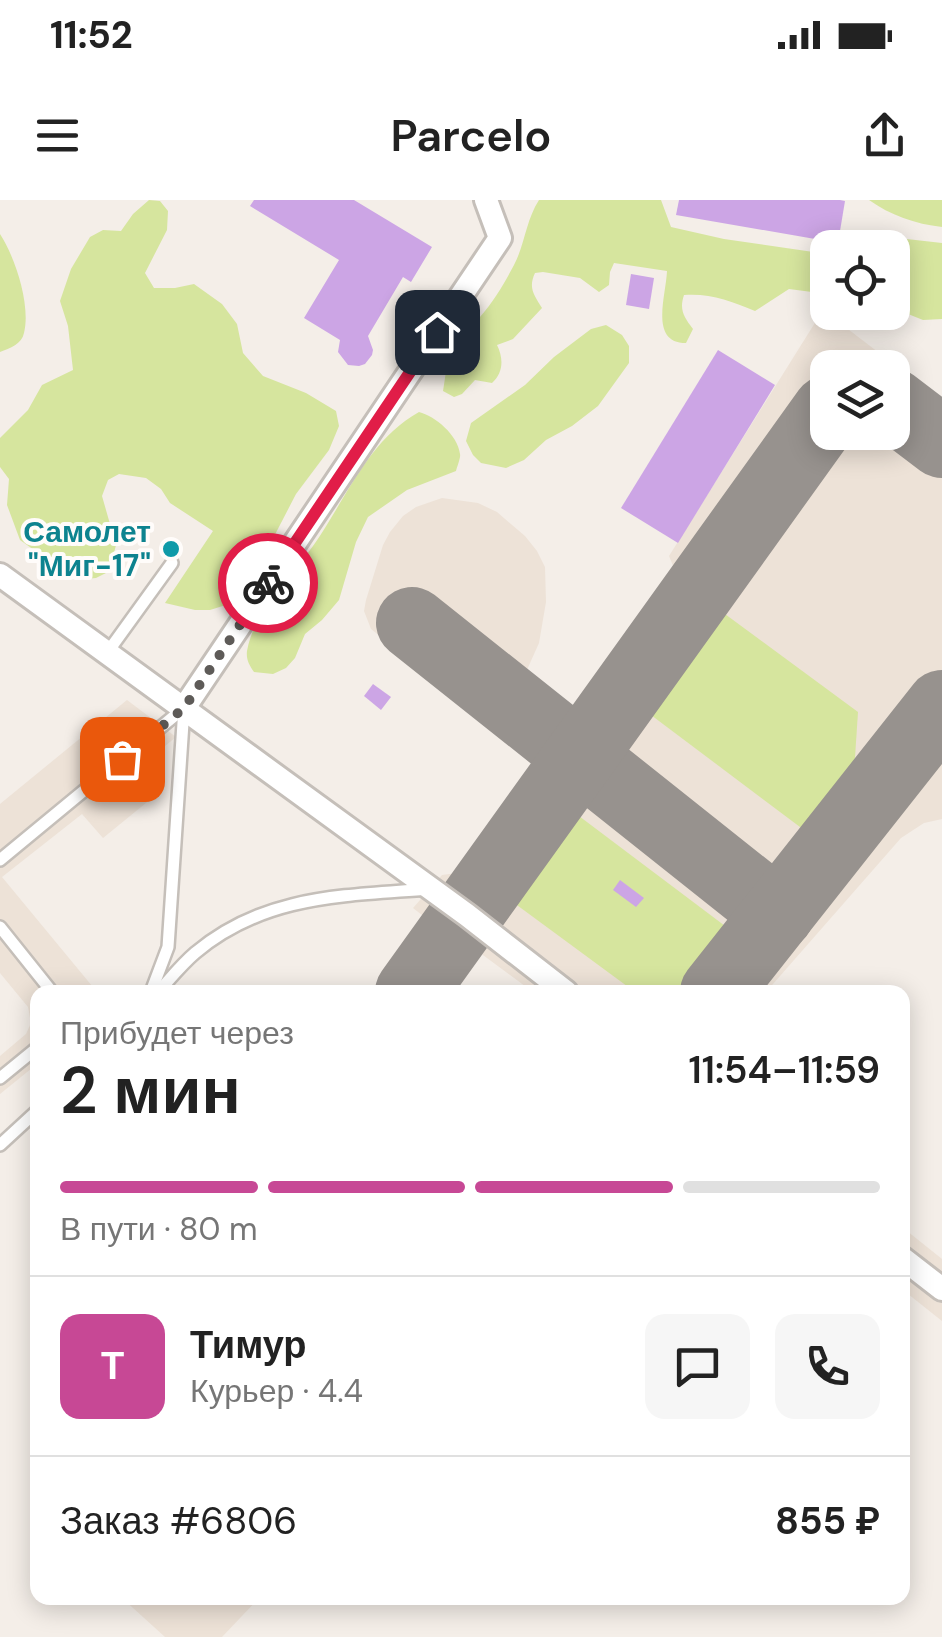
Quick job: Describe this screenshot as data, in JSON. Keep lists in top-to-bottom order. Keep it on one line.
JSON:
{"places":["Самолет \"Миг-17\""],"page":{"status":"11:52","header":"Parcelo","heading":["2 мин","Прибудет через","11:54–11:59"],"panel":["Тимур","Курьер · 4.4","Заказ #6806","855 ₽"],"bar":"В пути · 80 m","round":"Т"}}
